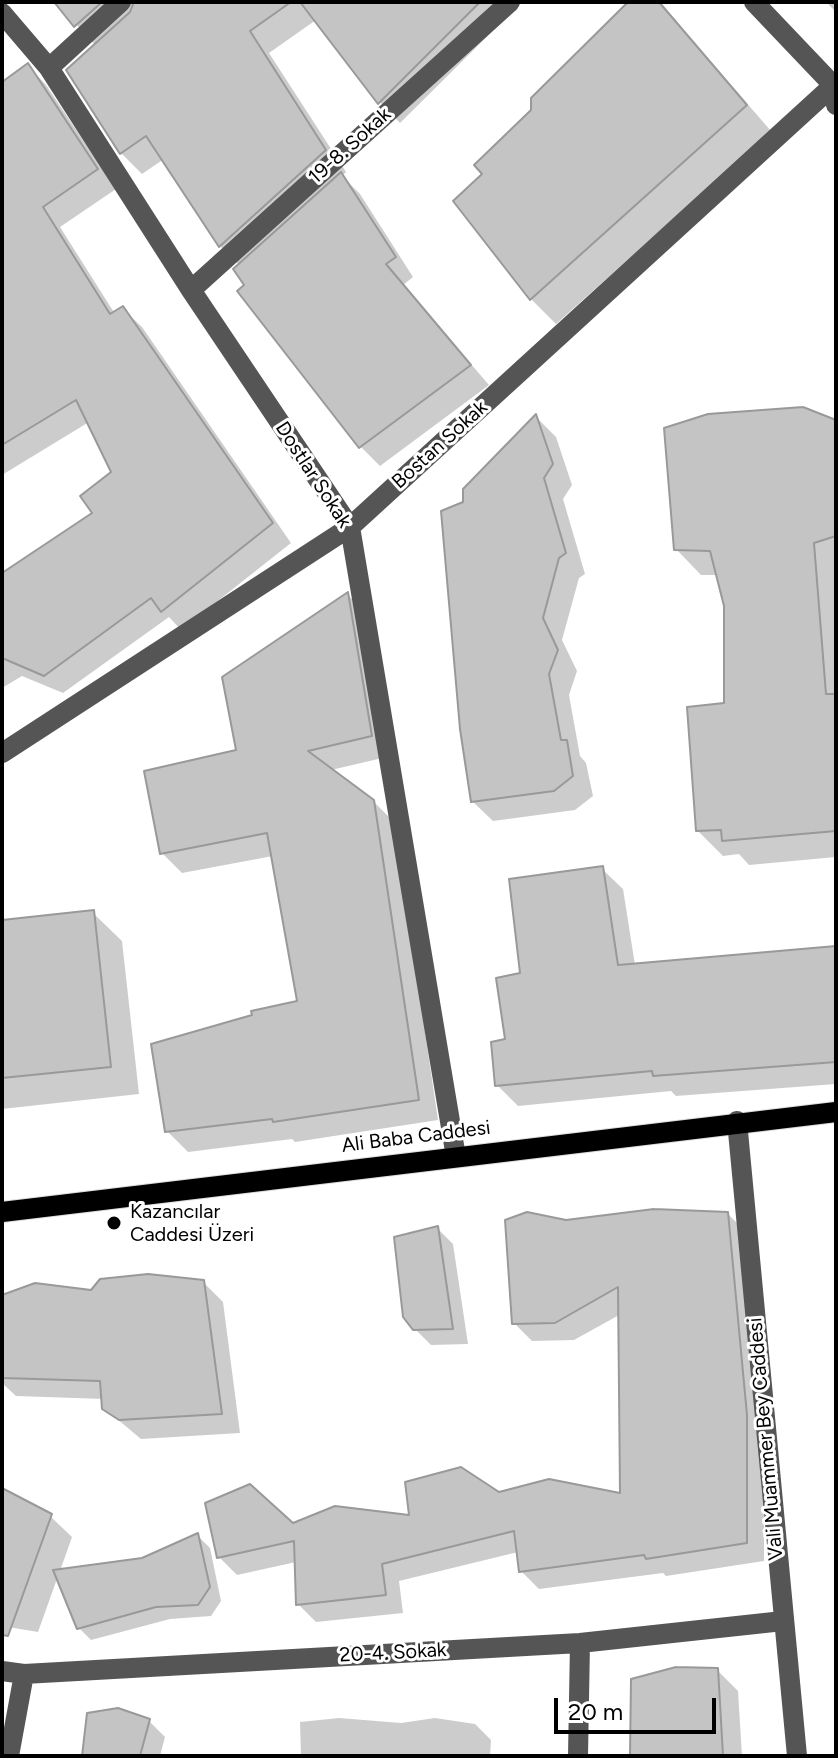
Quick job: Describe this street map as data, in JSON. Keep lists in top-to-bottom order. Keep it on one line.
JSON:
{"streets":{"main road":["Ali Baba Caddesi"],"street":["19-8. Sokak","Bostan Sokak","Dostlar Sokak","Vali Muammer Bey Caddesi","20-4. Sokak"]},"crossings":[["19-8. Sokak","Dostlar Sokak"],["Bostan Sokak","Dostlar Sokak"],["Dostlar Sokak","Ali Baba Caddesi"],["Ali Baba Caddesi","Vali Muammer Bey Caddesi"],["Vali Muammer Bey Caddesi","20-4. Sokak"]],"places":["Kazancılar Caddesi Üzeri"],"scale_bar":"20 m"}
